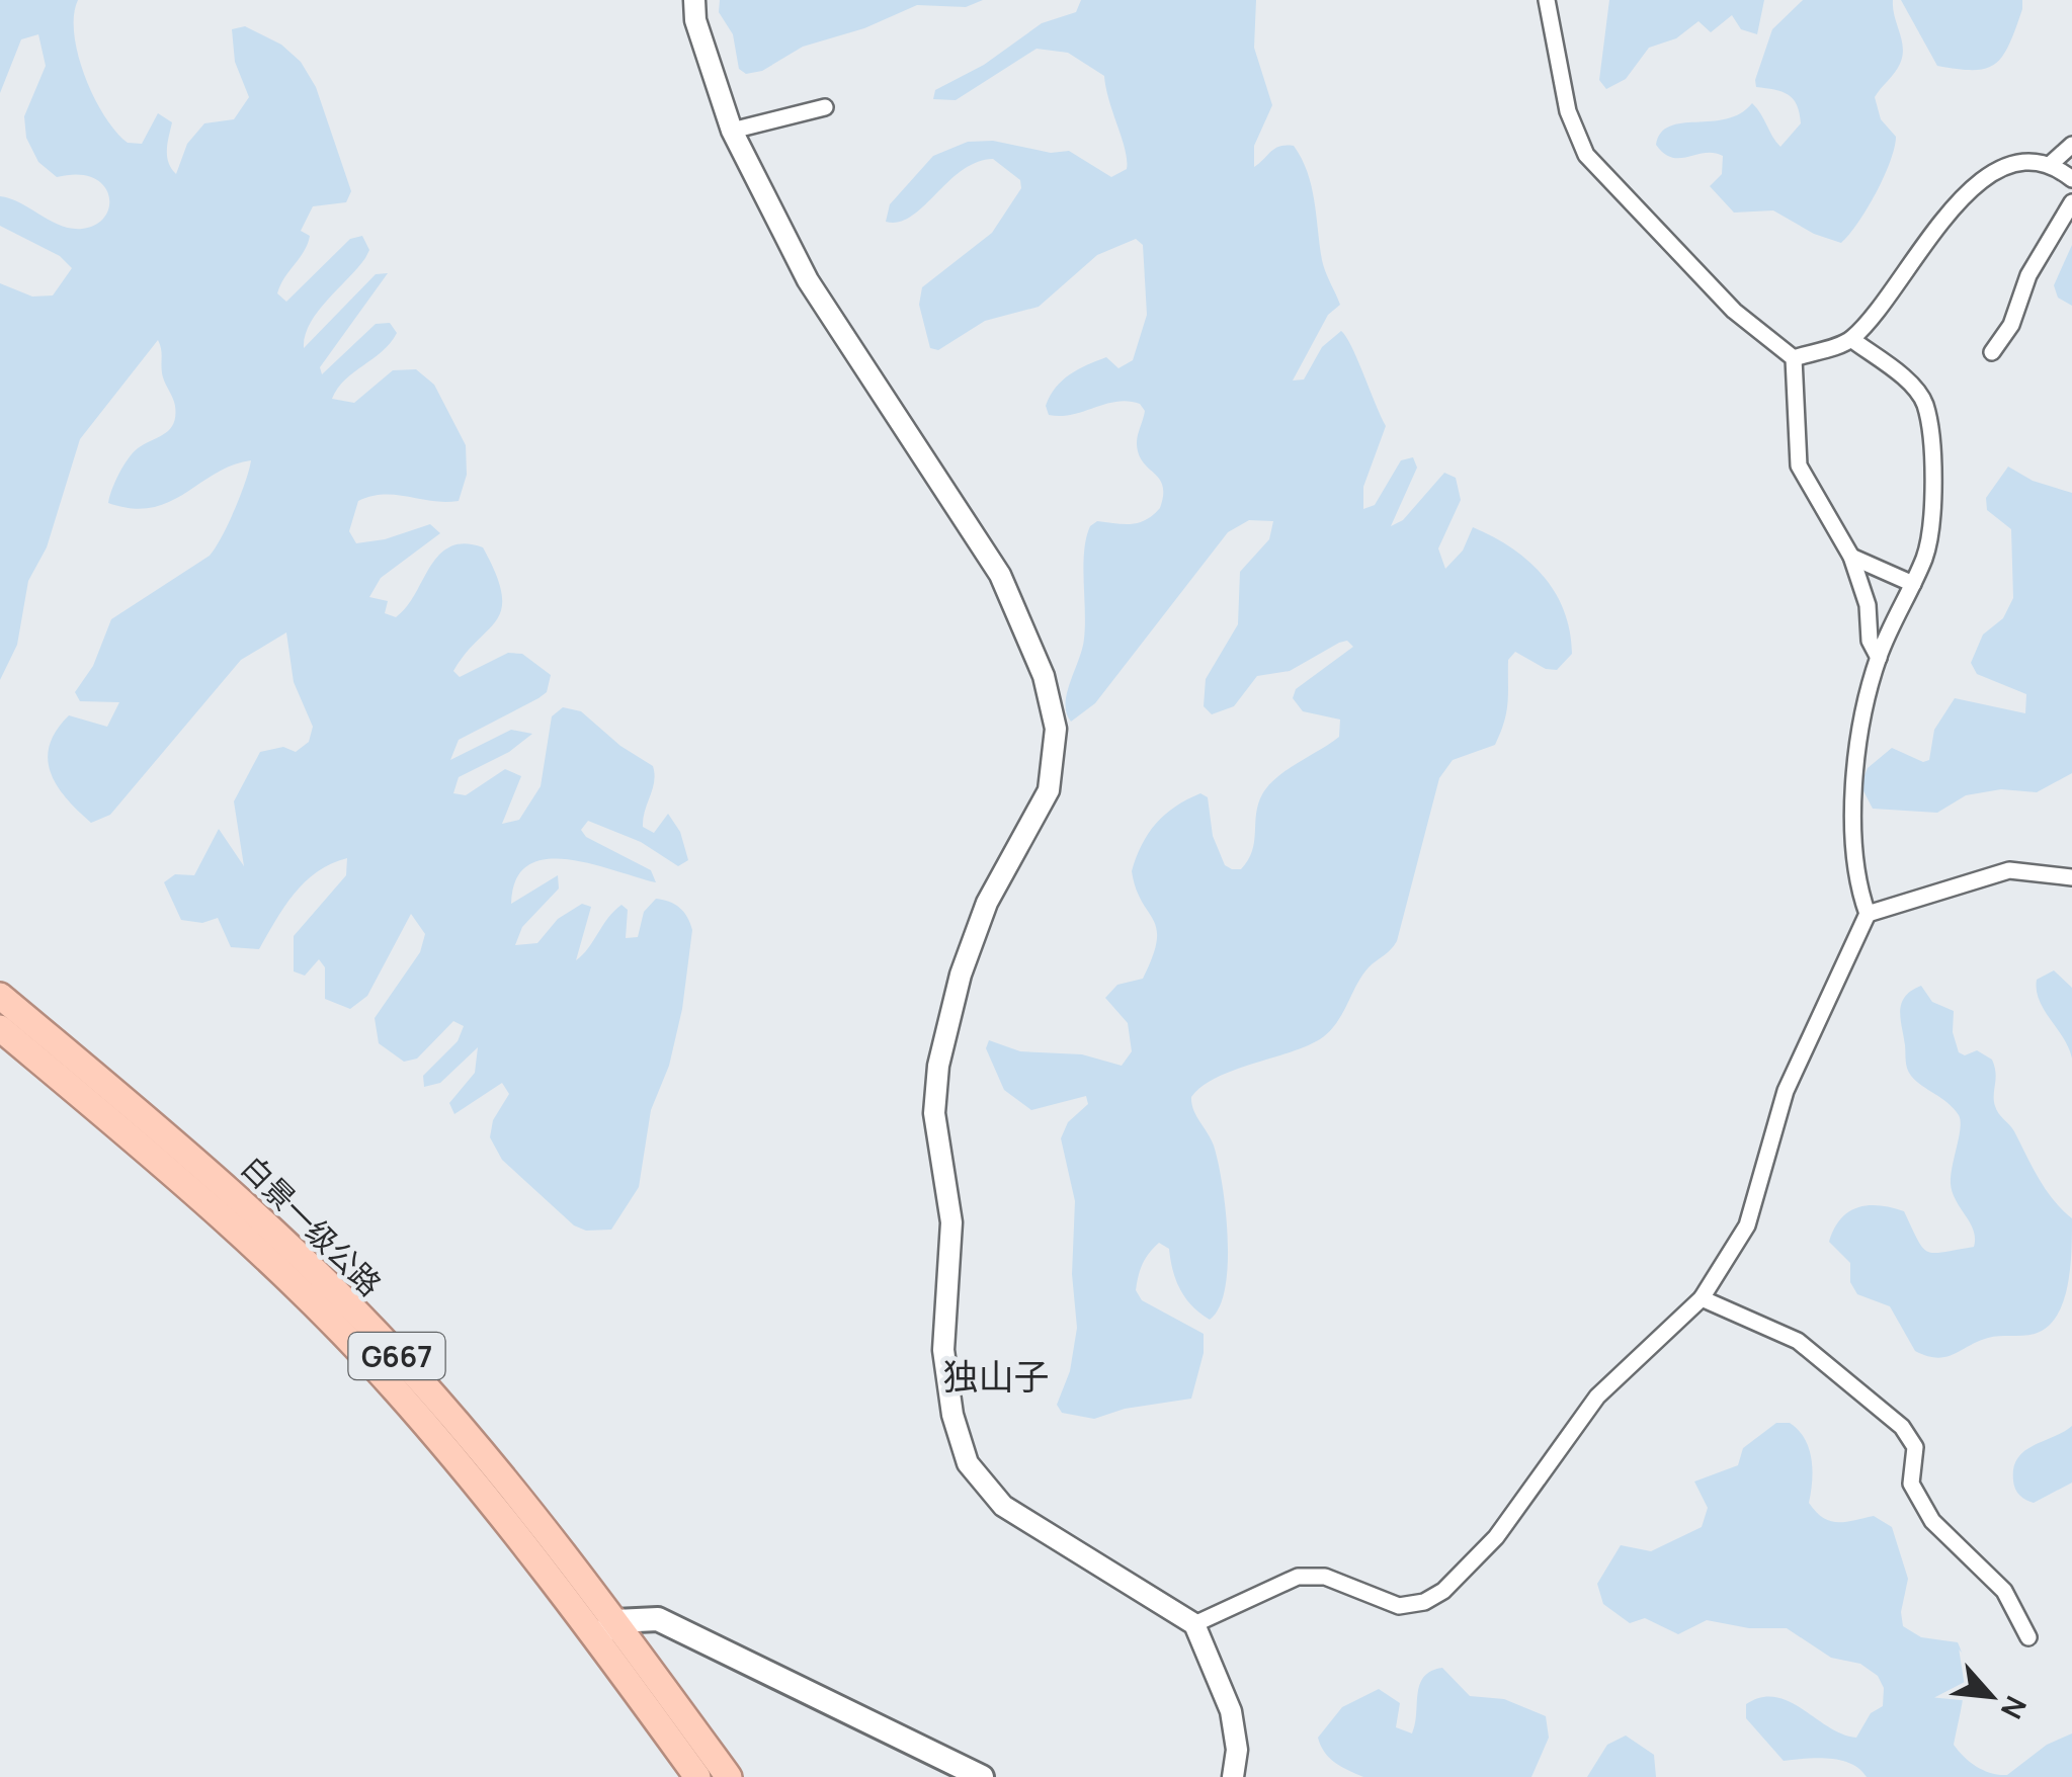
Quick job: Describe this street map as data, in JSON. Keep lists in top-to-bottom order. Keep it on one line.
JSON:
{"streets":{"highway":["白景一级公路","G667"]},"districts":["独山子"],"north":"bottom right"}
